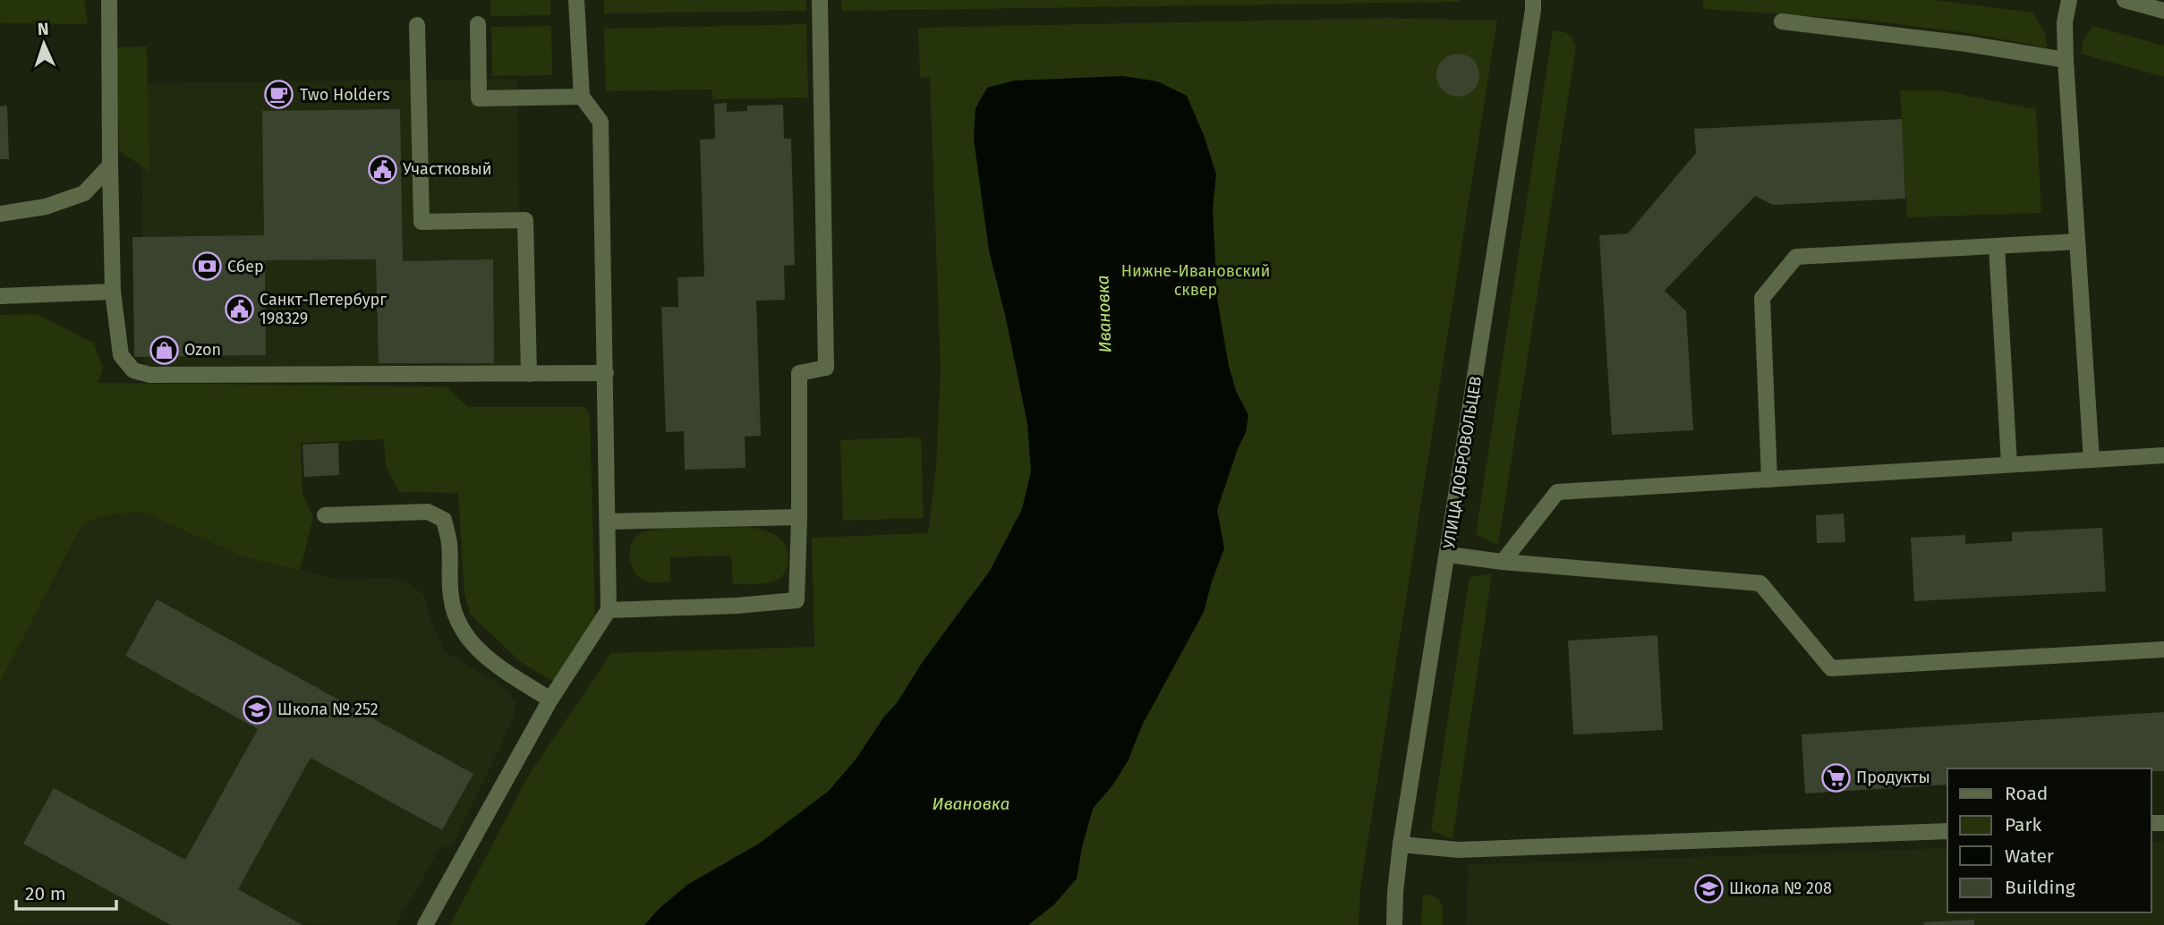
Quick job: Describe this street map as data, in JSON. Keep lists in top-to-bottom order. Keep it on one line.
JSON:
{"streets":{"street":["УЛИЦА ДОБРОВОЛЬЦЕВ"]},"water":["Ивановка"],"parks":["Нижне-Ивановский сквер"],"places":{"cafe":["Two Holders"],"public building":["Участковый","Санкт-Петербург 198329"],"bank":["Сбер"],"shop":["Ozon"],"school or university":["Школа № 252","Школа № 208"],"supermarket":["Продукты"]},"legend":["Road","Park","Water","Building"],"scale_bar":"20 m","north":"top"}
